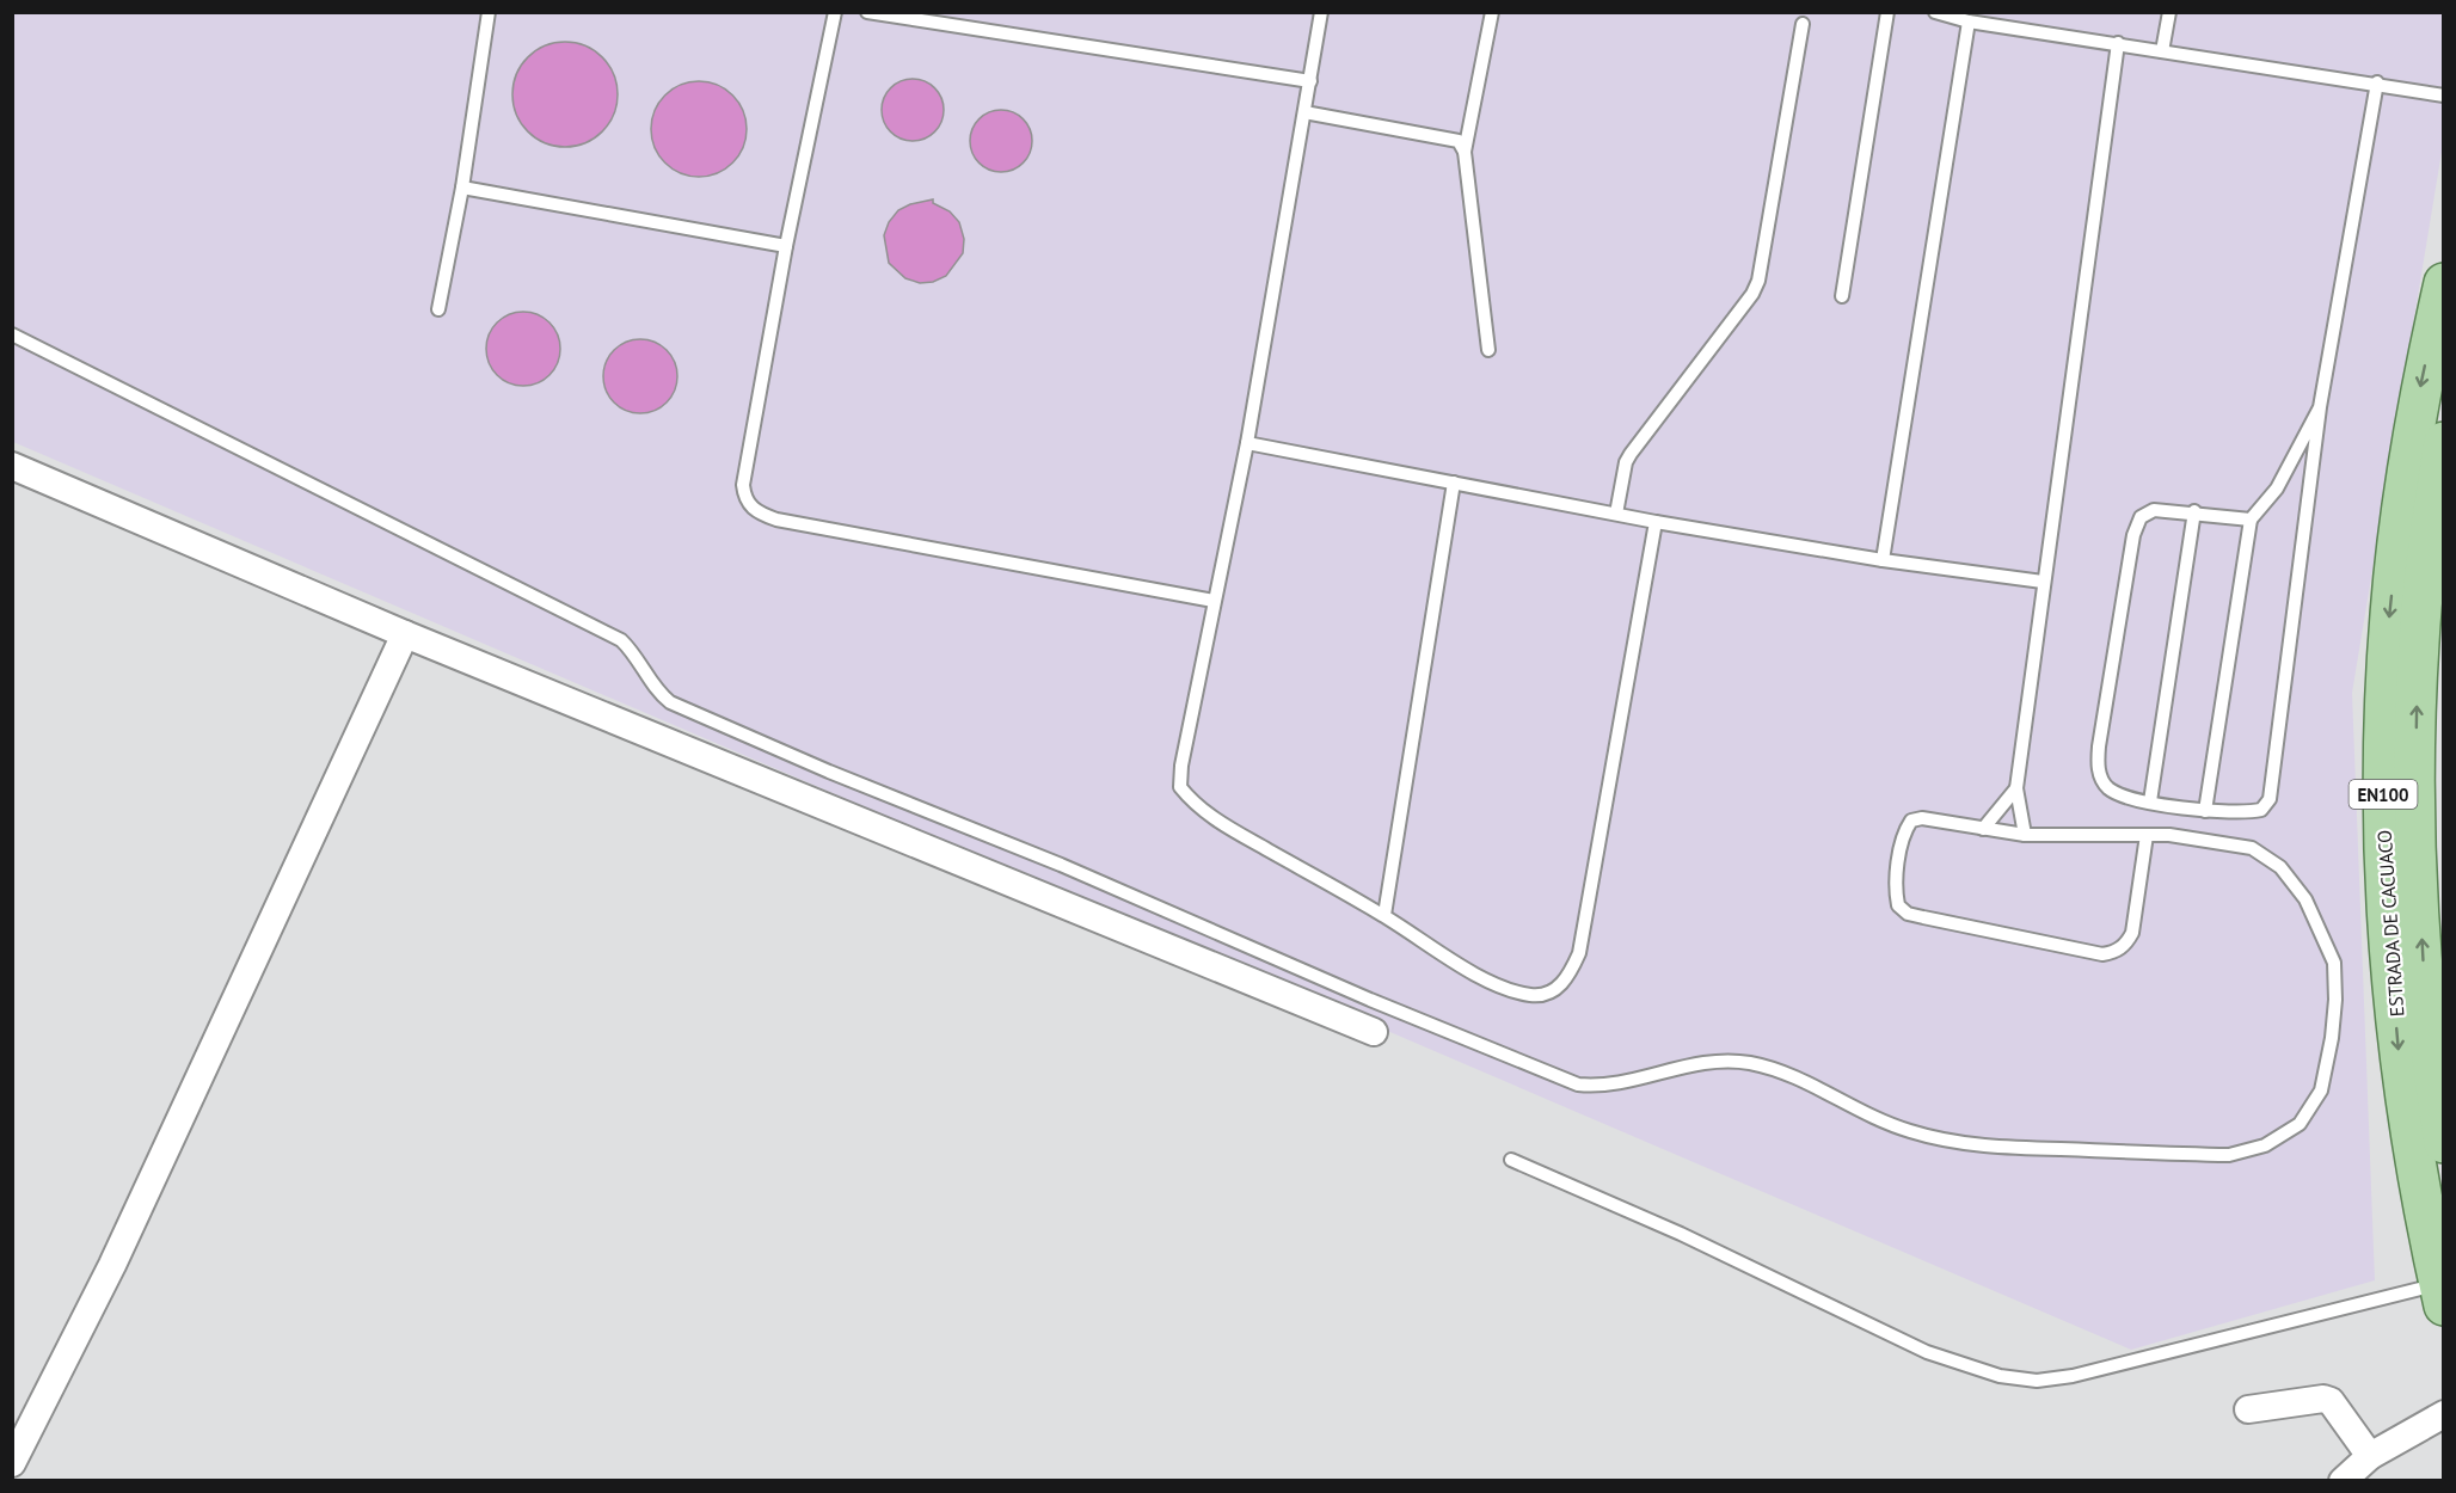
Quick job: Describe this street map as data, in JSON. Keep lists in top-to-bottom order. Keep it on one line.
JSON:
{"streets":{"main road":["EN100","ESTRADA DE CACUACO"]}}
